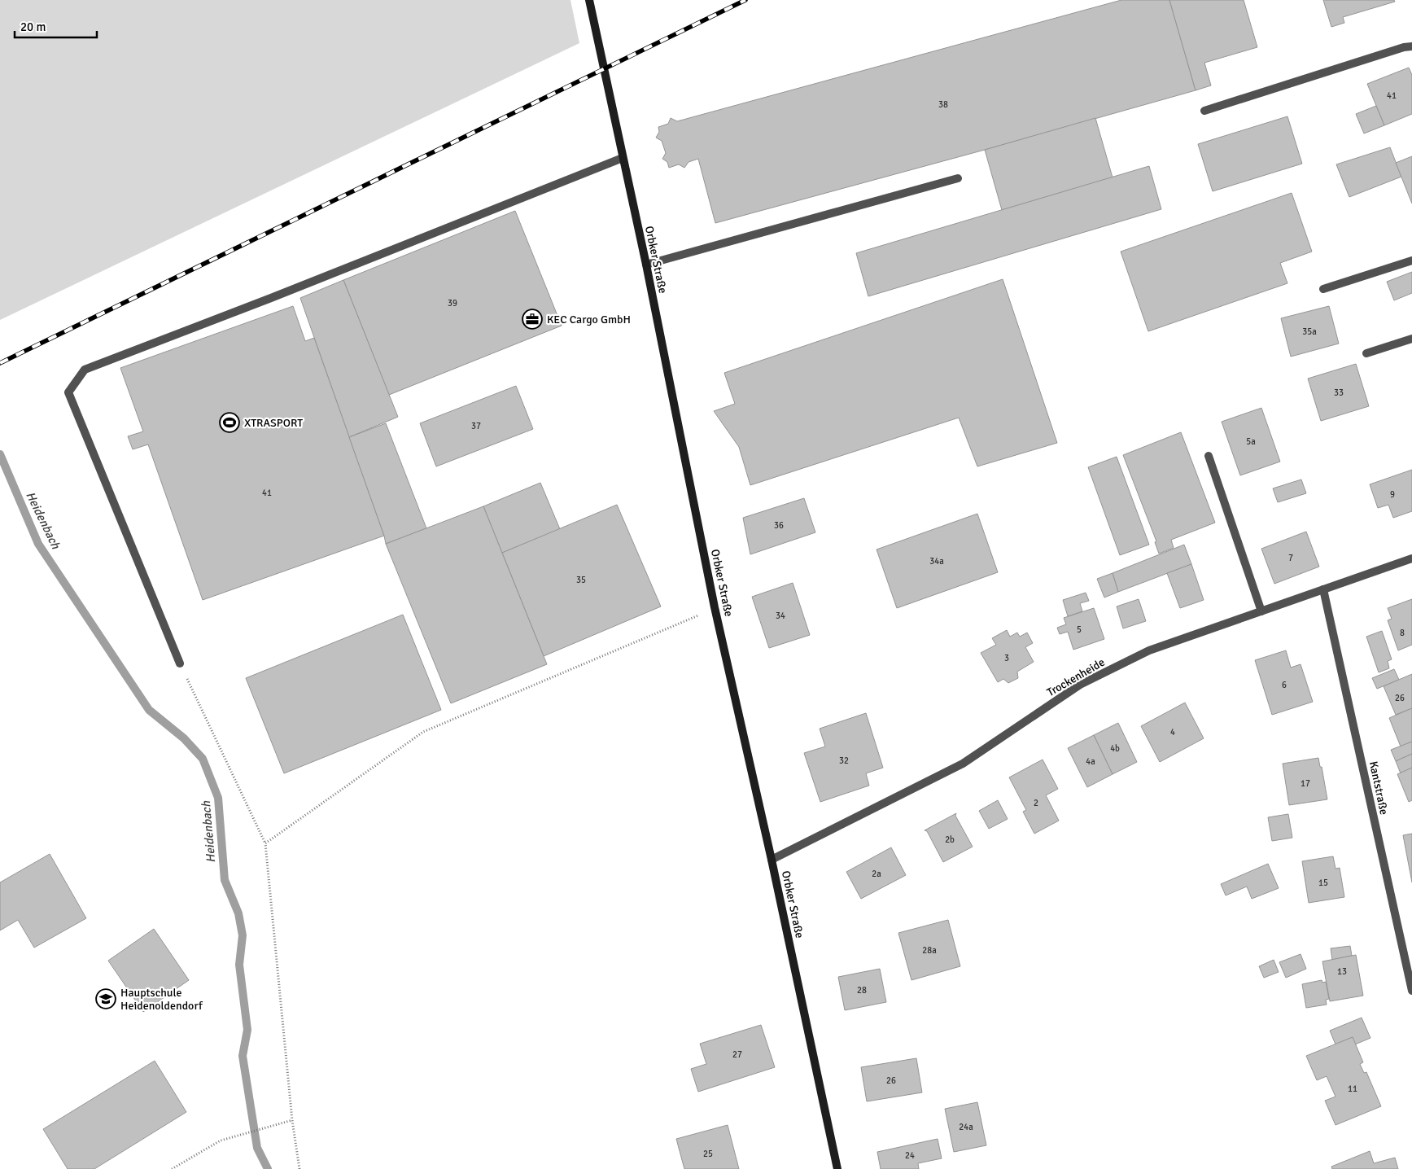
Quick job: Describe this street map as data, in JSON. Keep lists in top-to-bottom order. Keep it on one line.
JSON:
{"streets":{"street":["Orbker Straße","Trockenheide","Kantstraße"]},"crossings":[["Orbker Straße","Trockenheide"],["Trockenheide","Kantstraße"]],"water":["Heidenbach"],"places":{"office":["KEC Cargo GmbH"],"sports":["XTRASPORT"],"school or university":["Hauptschule Heidenoldendorf"]},"house_numbers":["41","38","39","35a","33","37","5a","41","9","36","7","34a","35","34","5","8","3","6","26","4","4b","32","4a","17","2","2b","2a","15","28a","13","28","27","26","11","24a","25","24"],"scale_bar":"20 m"}
